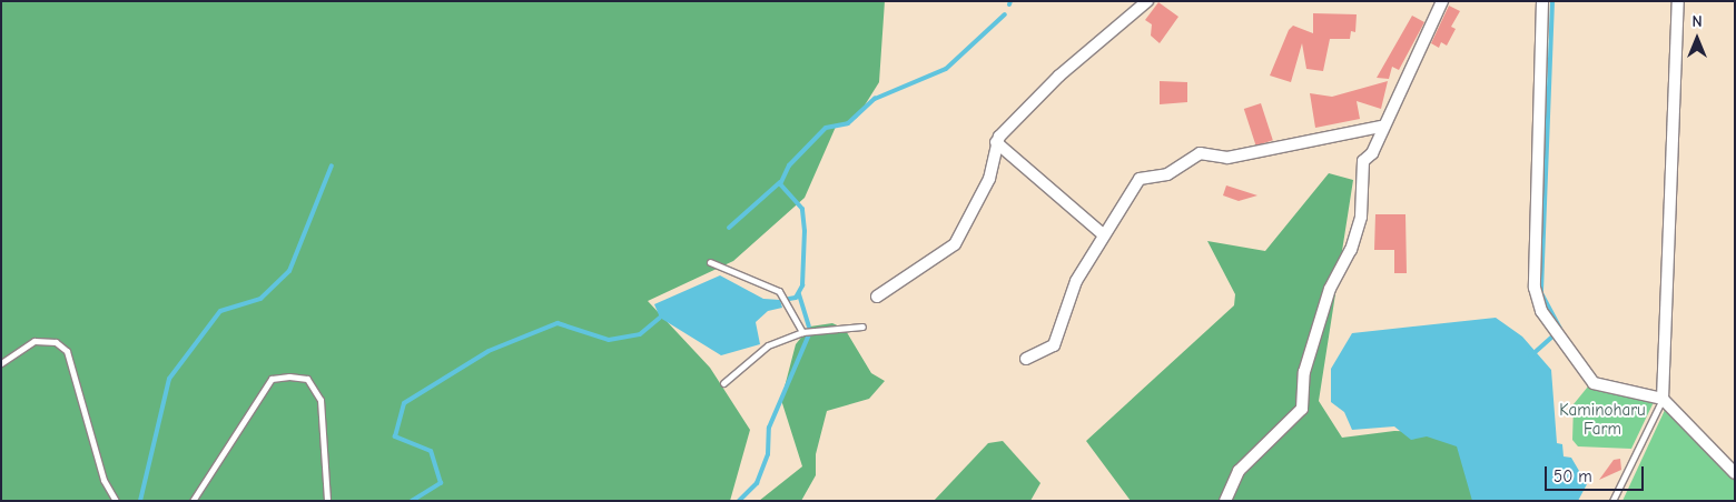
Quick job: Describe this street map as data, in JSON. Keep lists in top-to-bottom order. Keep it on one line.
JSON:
{"parks":["Kaminoharu Farm"],"scale_bar":"50 m","north":"top"}
